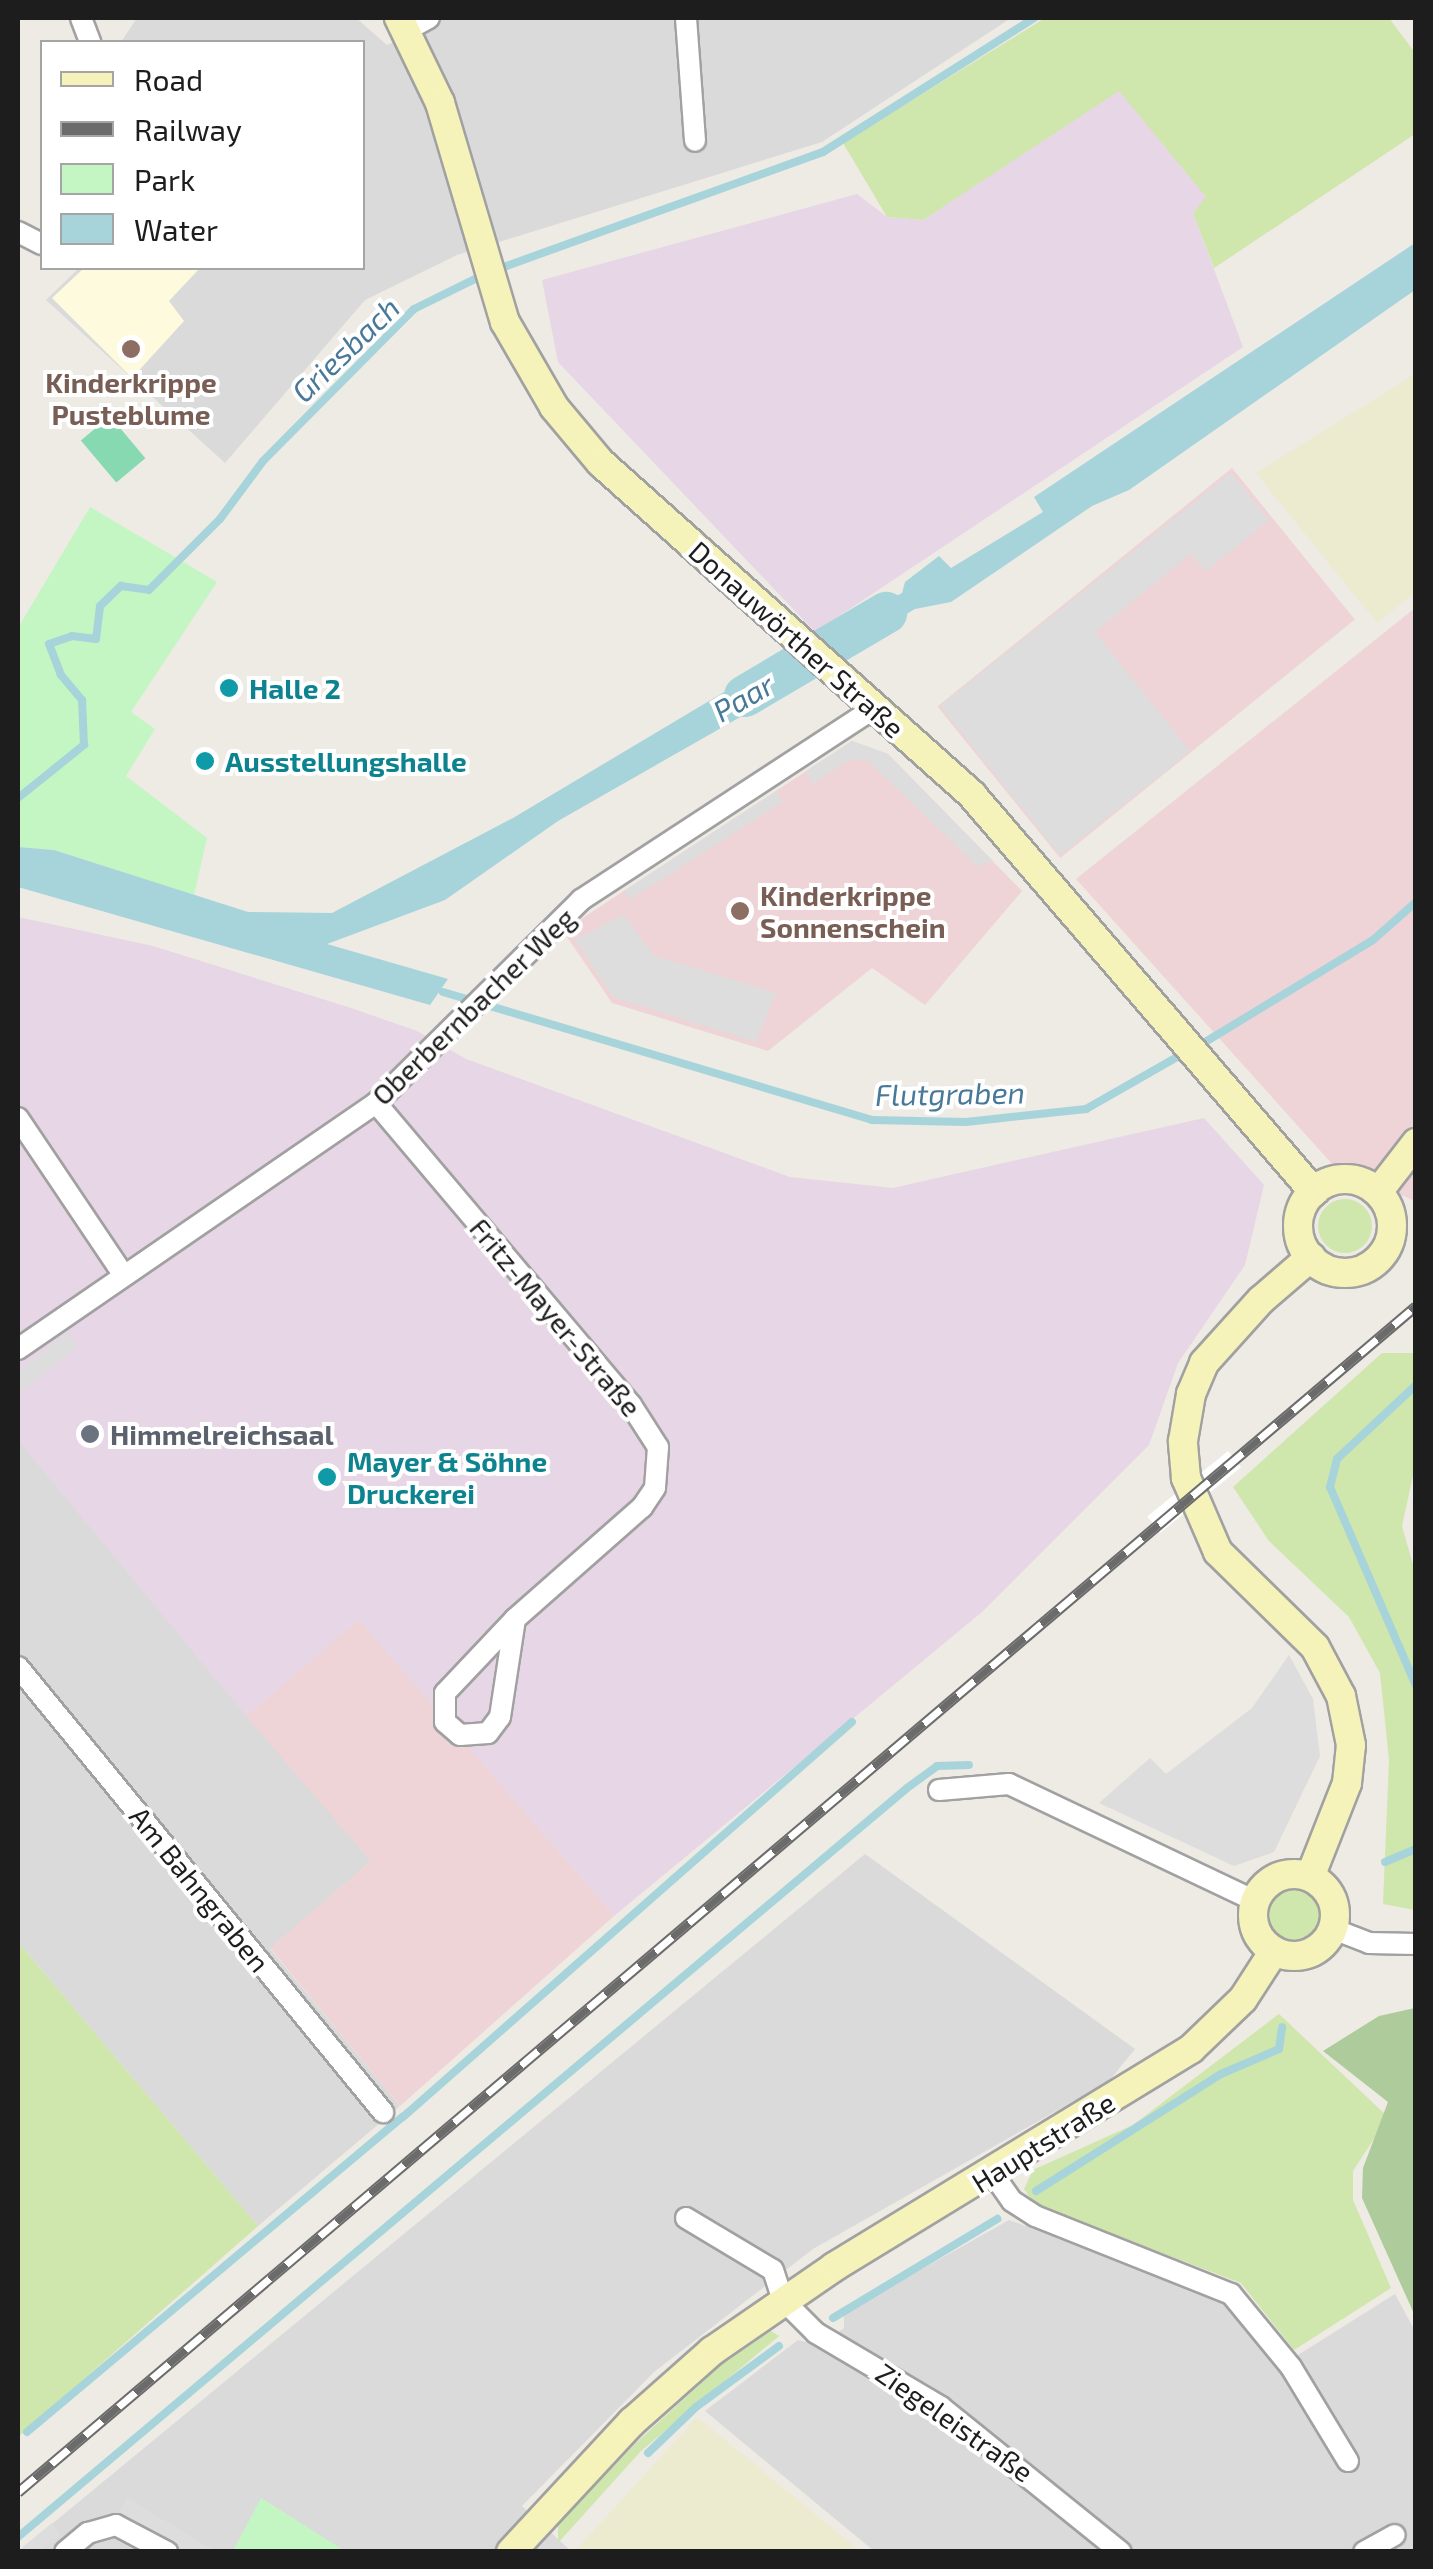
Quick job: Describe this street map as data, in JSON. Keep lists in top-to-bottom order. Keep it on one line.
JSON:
{"streets":{"main road":["Donauwörther Straße","Hauptstraße"],"street":["Oberbernbacher Weg","Fritz-Mayer-Straße","Am Bahngraben","Ziegeleistraße"]},"crossings":[["Donauwörther Straße","Oberbernbacher Weg"],["Oberbernbacher Weg","Fritz-Mayer-Straße"],["Hauptstraße","Ziegeleistraße"]],"water":["Griesbach","Paar","Flutgraben"],"places":["Kinderkrippe Pusteblume","Halle 2","Ausstellungshalle","Kinderkrippe Sonnenschein","Himmelreichsaal","Mayer & Söhne Druckerei"],"legend":["Road","Railway","Park","Water"]}
